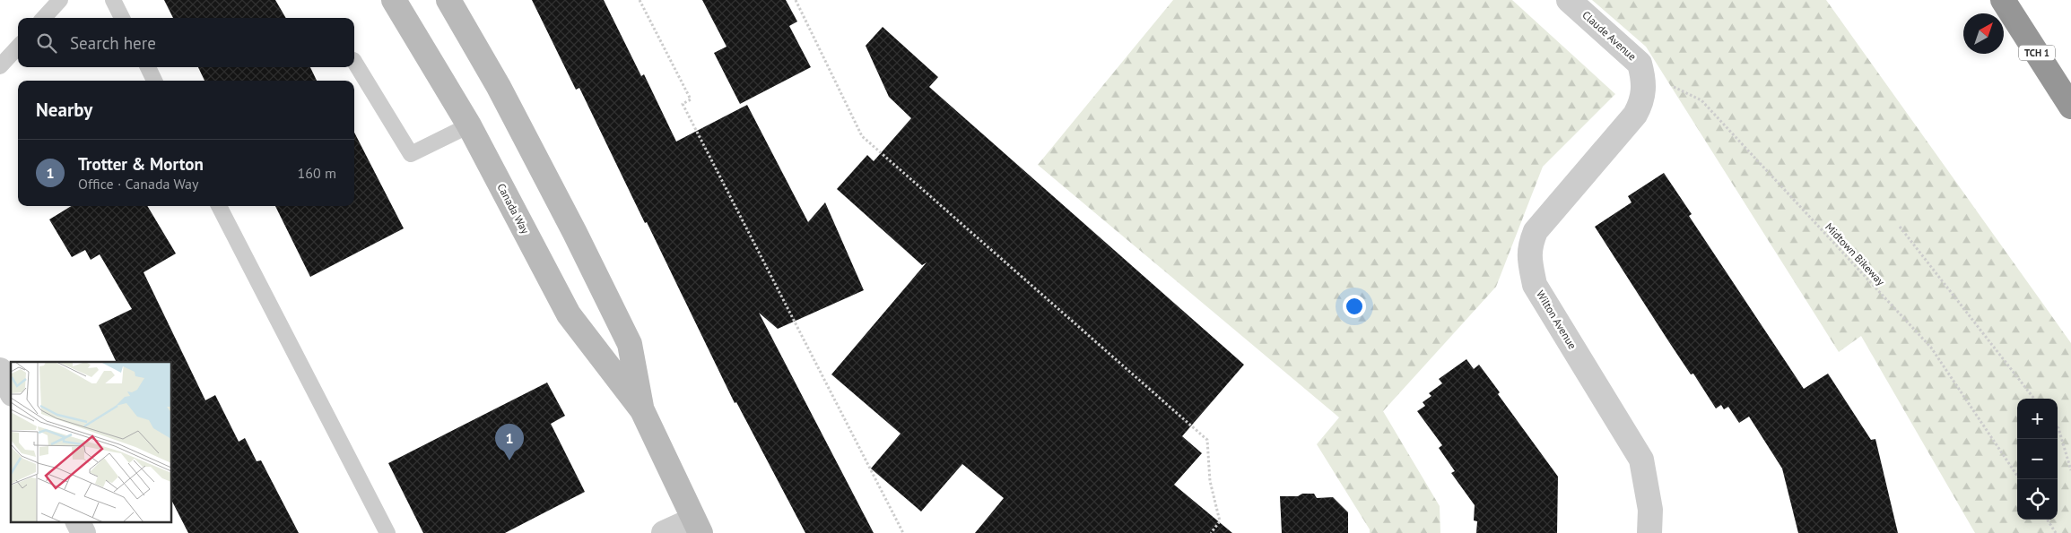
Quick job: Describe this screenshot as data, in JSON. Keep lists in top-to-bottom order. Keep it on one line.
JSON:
{"streets":{"highway":["TCH 1"],"main road":["Canada Way"],"street":["Claude Avenue","Wilton Avenue"],"path":["Midtown Bikeway"]},"crossings":[["Claude Avenue","Midtown Bikeway"],["Claude Avenue","Wilton Avenue"],["Midtown Bikeway","Wilton Avenue"]],"north":"top right","page":{"search":"Search here","heading":"Nearby","list":[{"mark":"1","name":"Trotter & Morton","note":"Office · Canada Way","value":"160 m"}],"map_buttons":["+","−"],"pins":"1"}}
